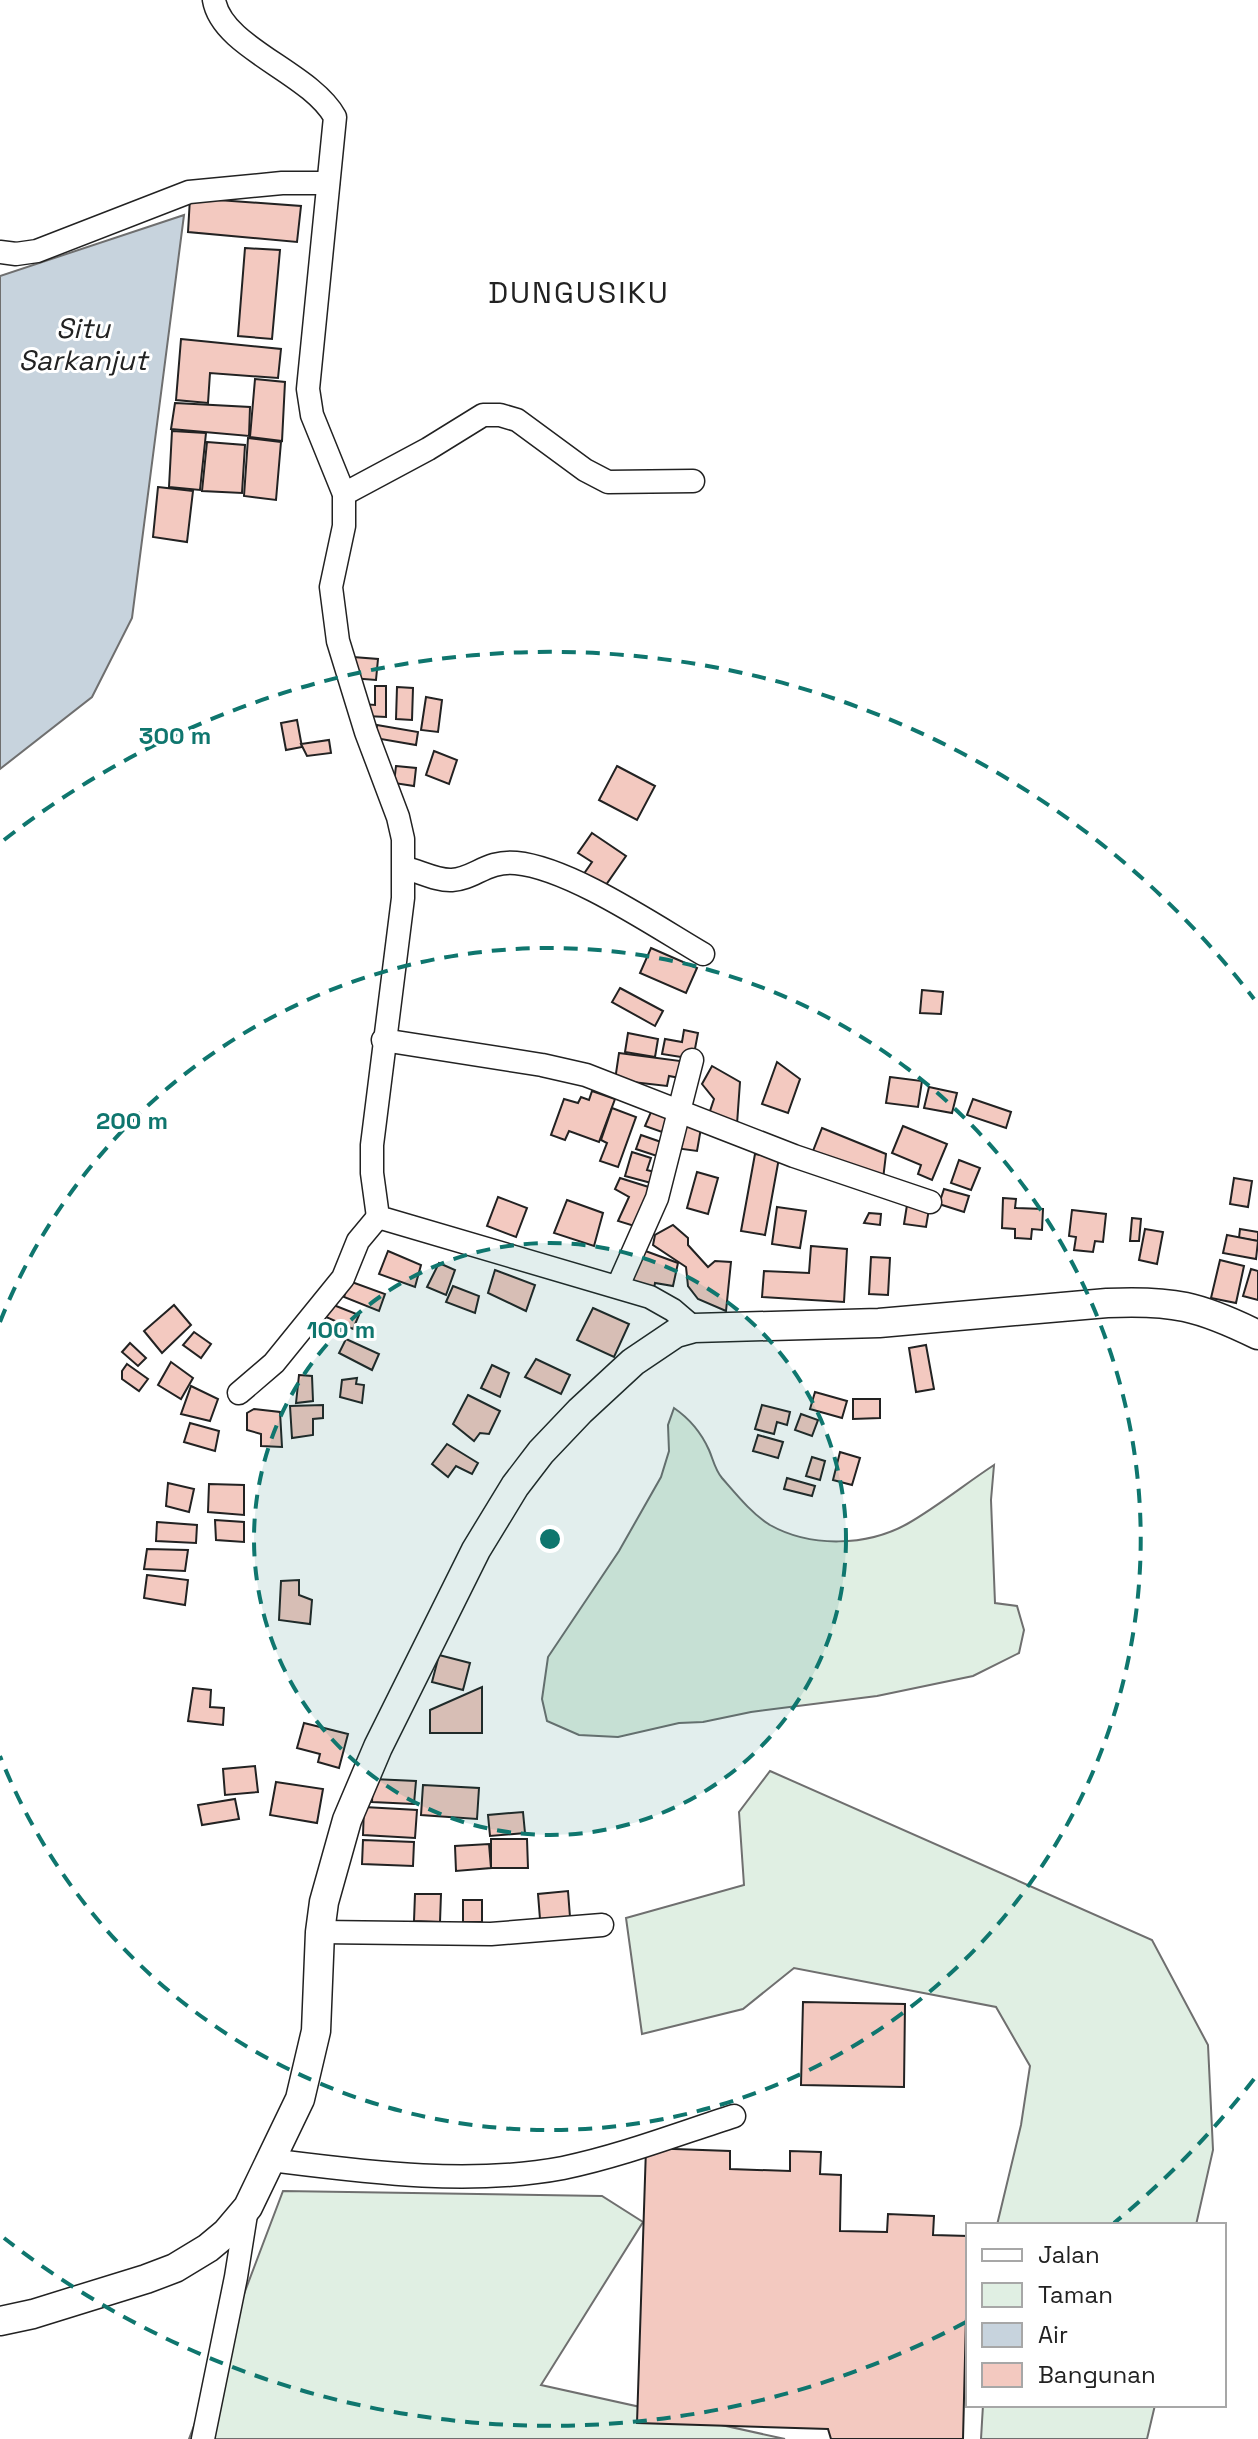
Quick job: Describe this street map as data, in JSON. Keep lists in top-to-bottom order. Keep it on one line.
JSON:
{"districts":["DUNGUSIKU"],"water":["Situ Sarkanjut"],"legend":["Jalan","Taman","Air","Bangunan"],"rings":["300 m","200 m","100 m"]}
